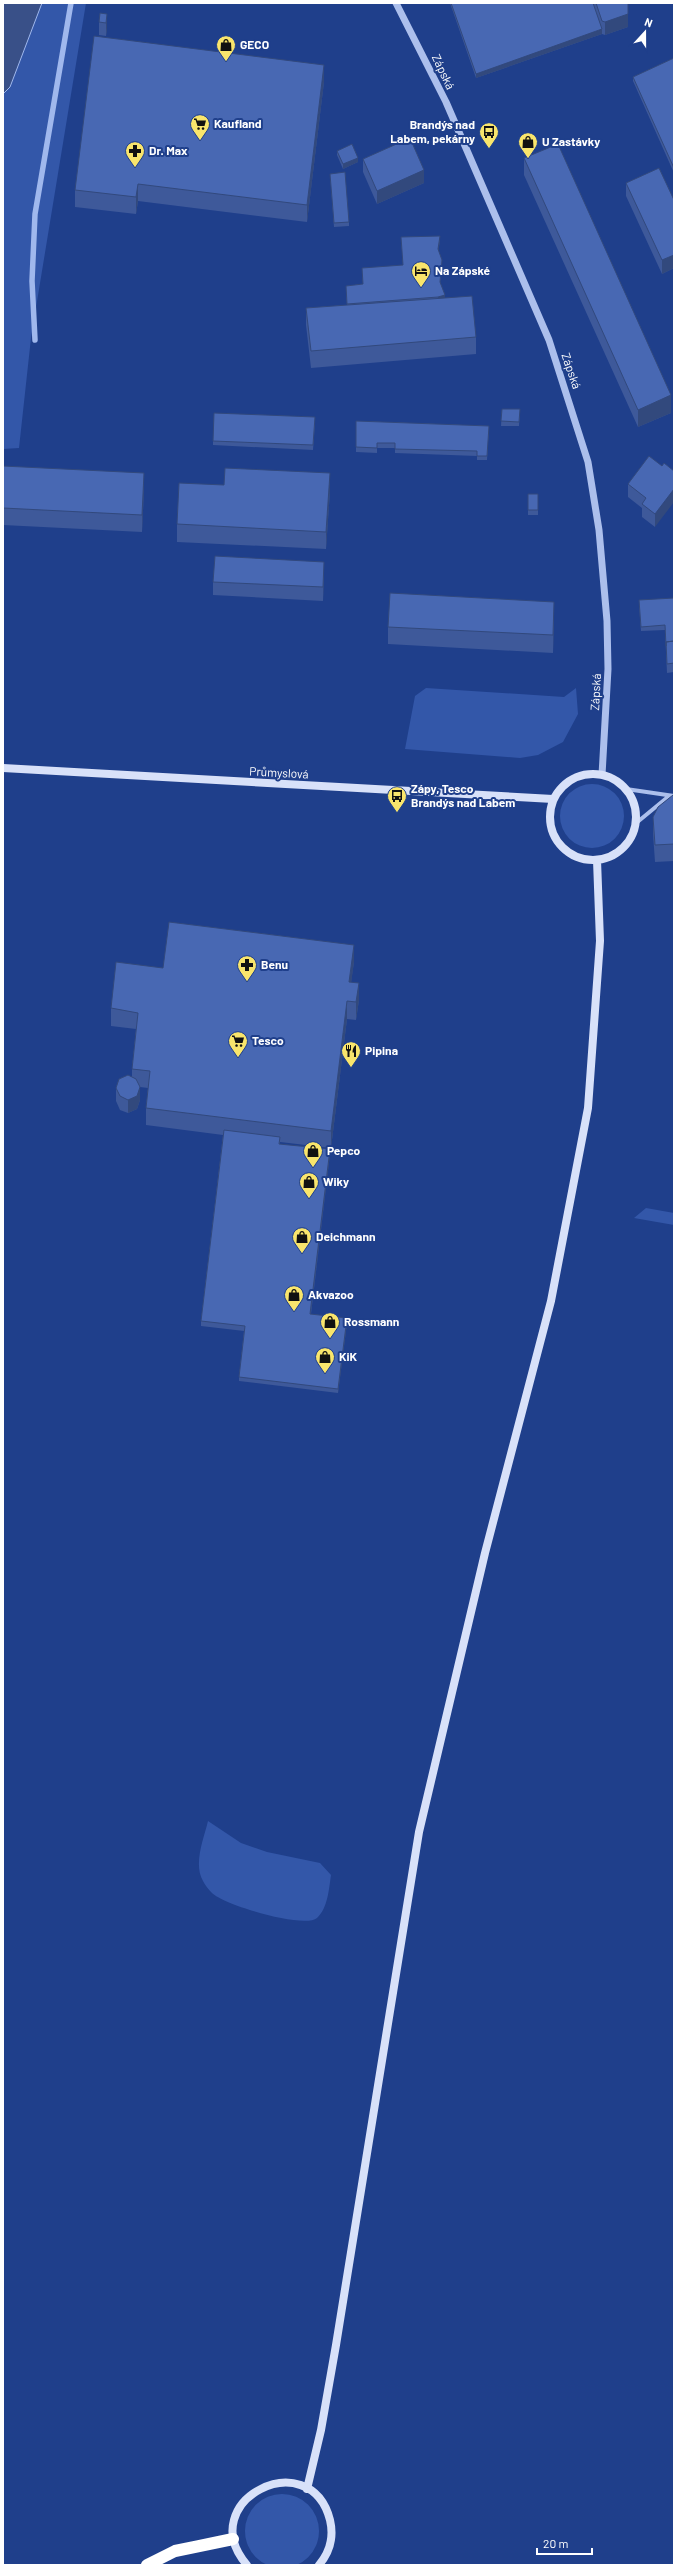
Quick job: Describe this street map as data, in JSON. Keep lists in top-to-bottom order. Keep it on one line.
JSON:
{"streets":{"main road":["Průmyslová"],"street":["Zápská"]},"crossings":[["Zápská","Průmyslová"]],"places":{"shop":["GECO","U Zastávky","Pepco","Wiky","Deichmann","Akvazoo","Rossmann","KiK"],"supermarket":["Kaufland","Tesco"],"bus stop":["Brandýs nad Labem, pekárny","Zápy, Tesco Brandýs nad Labem"],"pharmacy":["Dr. Max","Benu"],"hotel":["Na Zápské"],"restaurant":["Pipina"]},"scale_bar":"20 m","north":"top"}
